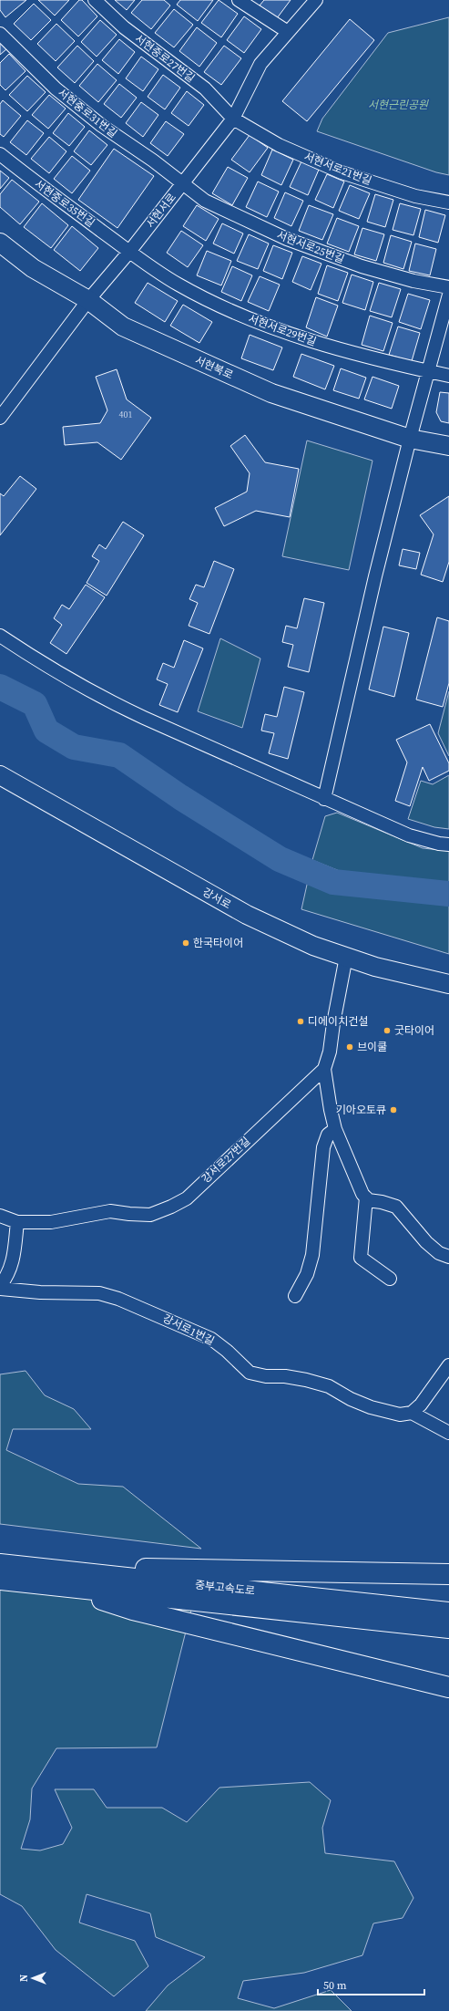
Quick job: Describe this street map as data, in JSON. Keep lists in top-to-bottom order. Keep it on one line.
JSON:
{"streets":{"highway":["중부고속도로"],"street":["서현중로27번길","서현중로31번길","서현서로21번길","서현중로35번길","서현서로","서현서로25번길","서현서로29번길","서현북로","강서로","강서로27번길","강서로1번길"]},"crossings":[["서현중로27번길","서현서로21번길"],["서현중로27번길","서현서로"],["서현중로31번길","서현서로"],["서현중로31번길","서현서로25번길"],["서현서로21번길","서현서로"],["서현중로35번길","서현서로"],["서현중로35번길","서현서로29번길"],["서현서로","서현서로25번길"],["서현서로","서현서로29번길"],["서현서로","서현북로"],["강서로","강서로27번길"]],"parks":["서현근린공원"],"places":["한국타이어","디에이치건설","굿타이어","브이쿨","기아오토큐"],"house_numbers":["401"],"scale_bar":"50 m","north":"left"}
